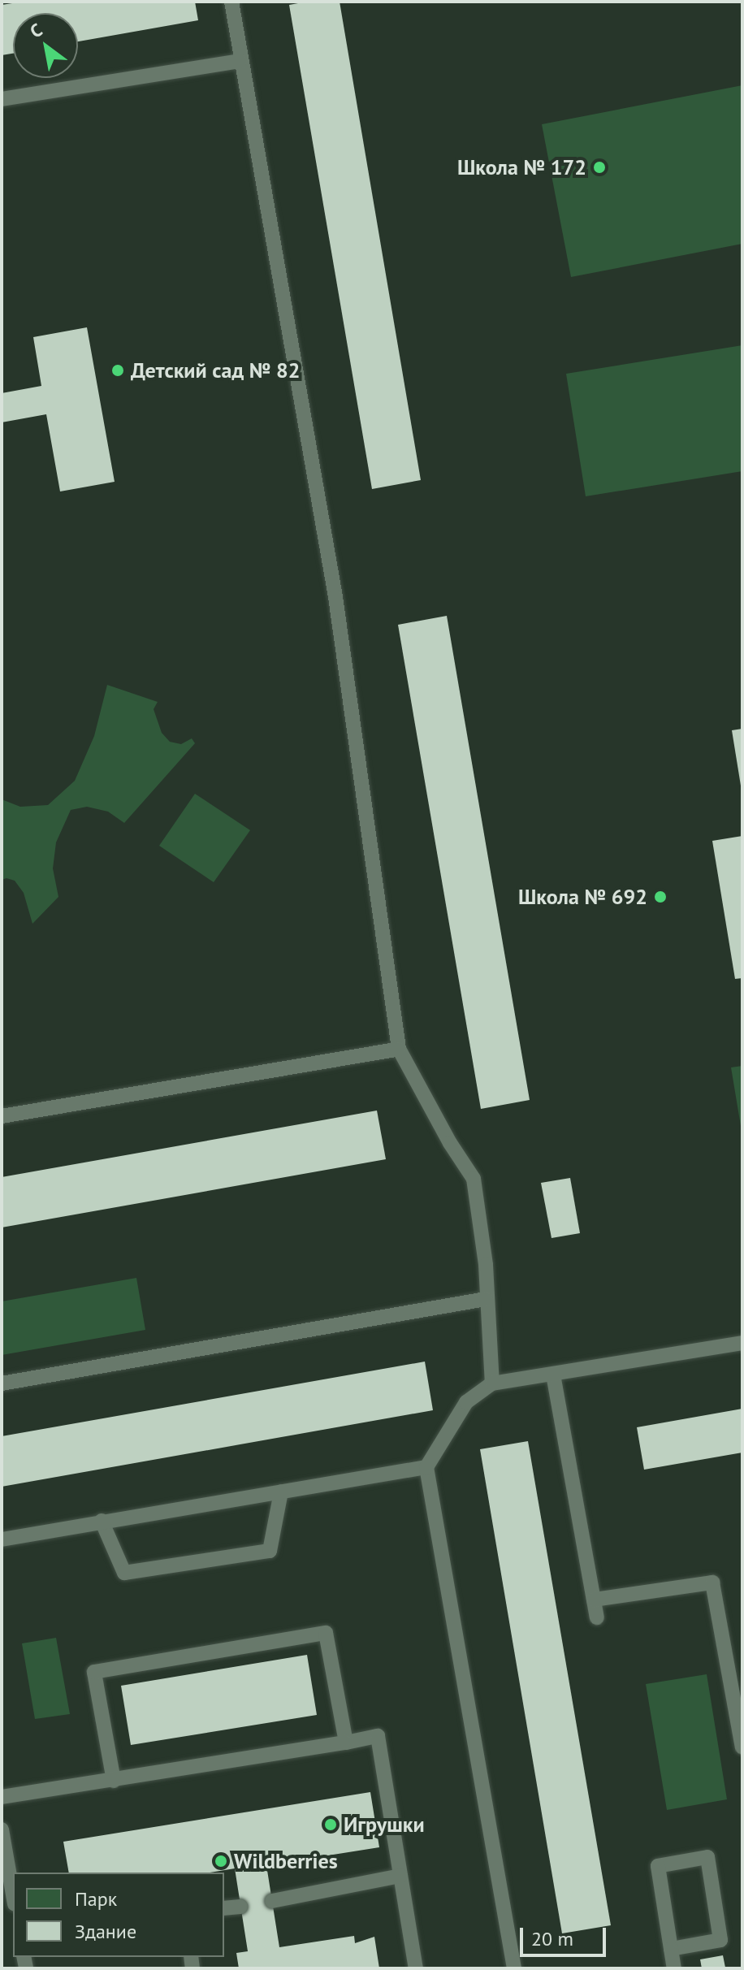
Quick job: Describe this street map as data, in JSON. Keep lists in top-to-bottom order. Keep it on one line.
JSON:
{"places":["Школа № 172","Детский сад № 82","Школа № 692","Игрушки","Wildberries"],"legend":["Парк","Здание"],"scale_bar":"20 m","north":"top left"}
